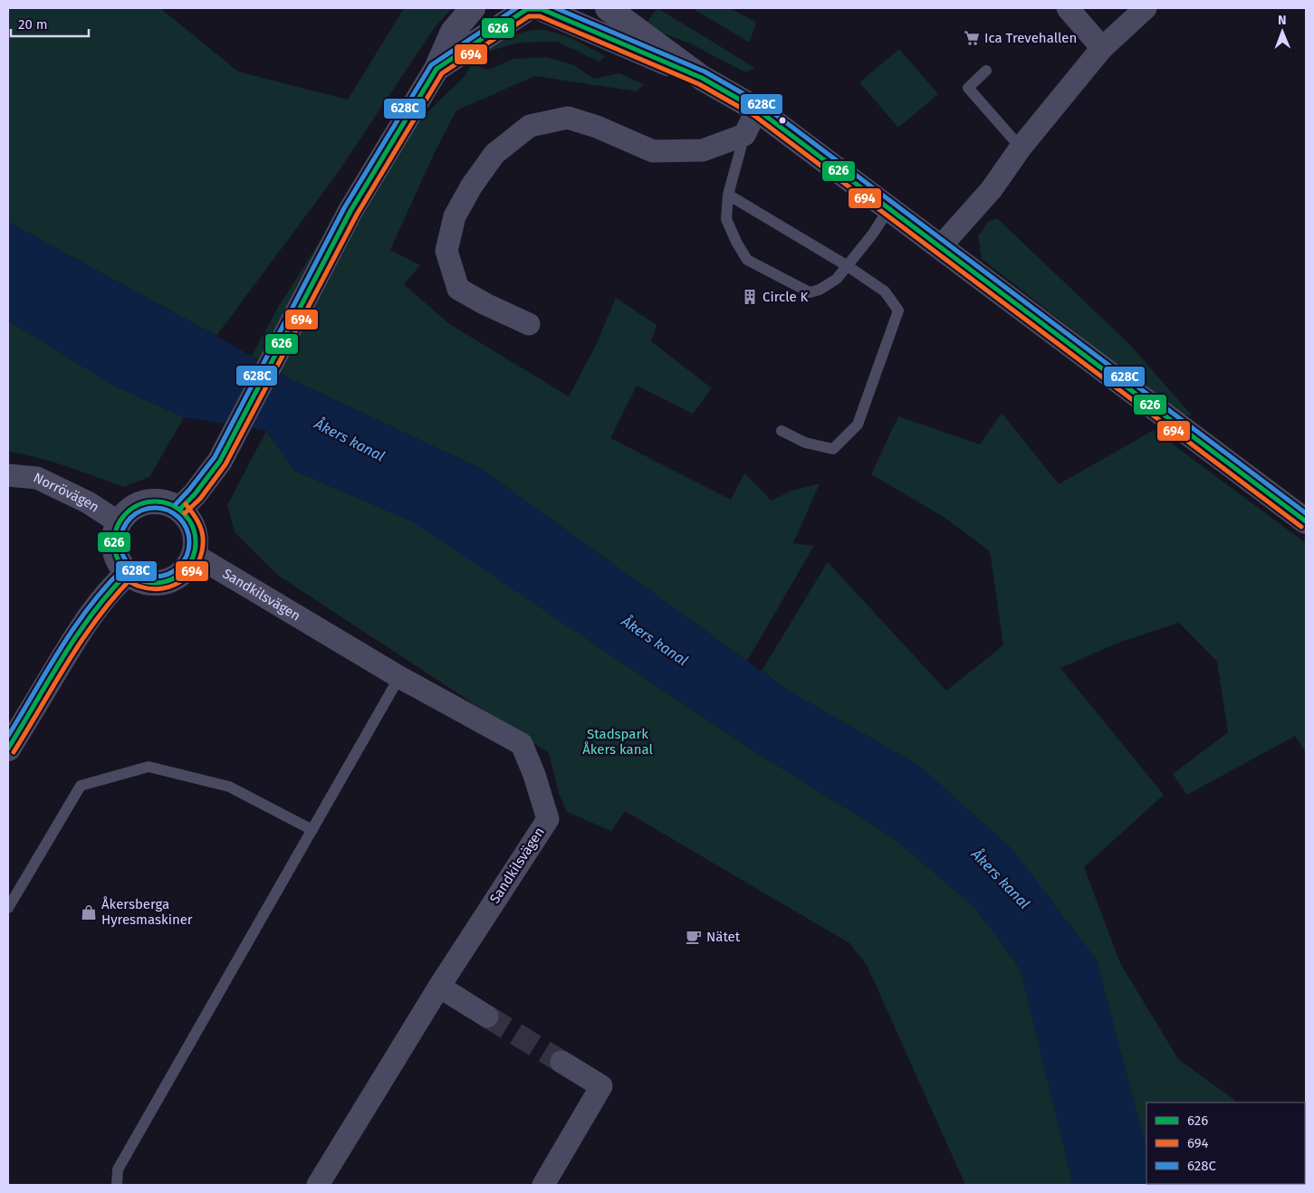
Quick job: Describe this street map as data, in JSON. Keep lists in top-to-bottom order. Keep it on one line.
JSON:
{"streets":{"street":["Norrövägen","Sandkilsvägen"]},"crossings":[["Norrövägen","Sandkilsvägen"]],"water":["Åkers kanal"],"parks":["Stadspark Åkers kanal"],"places":{"supermarket":["Ica Trevehallen"],"building":["Circle K"],"shop":["Åkersberga Hyresmaskiner"],"cafe":["Nätet"]},"lines":["transit line 628C","transit line 626","transit line 694"],"legend":["626","694","628C"],"scale_bar":"20 m","north":"top"}
